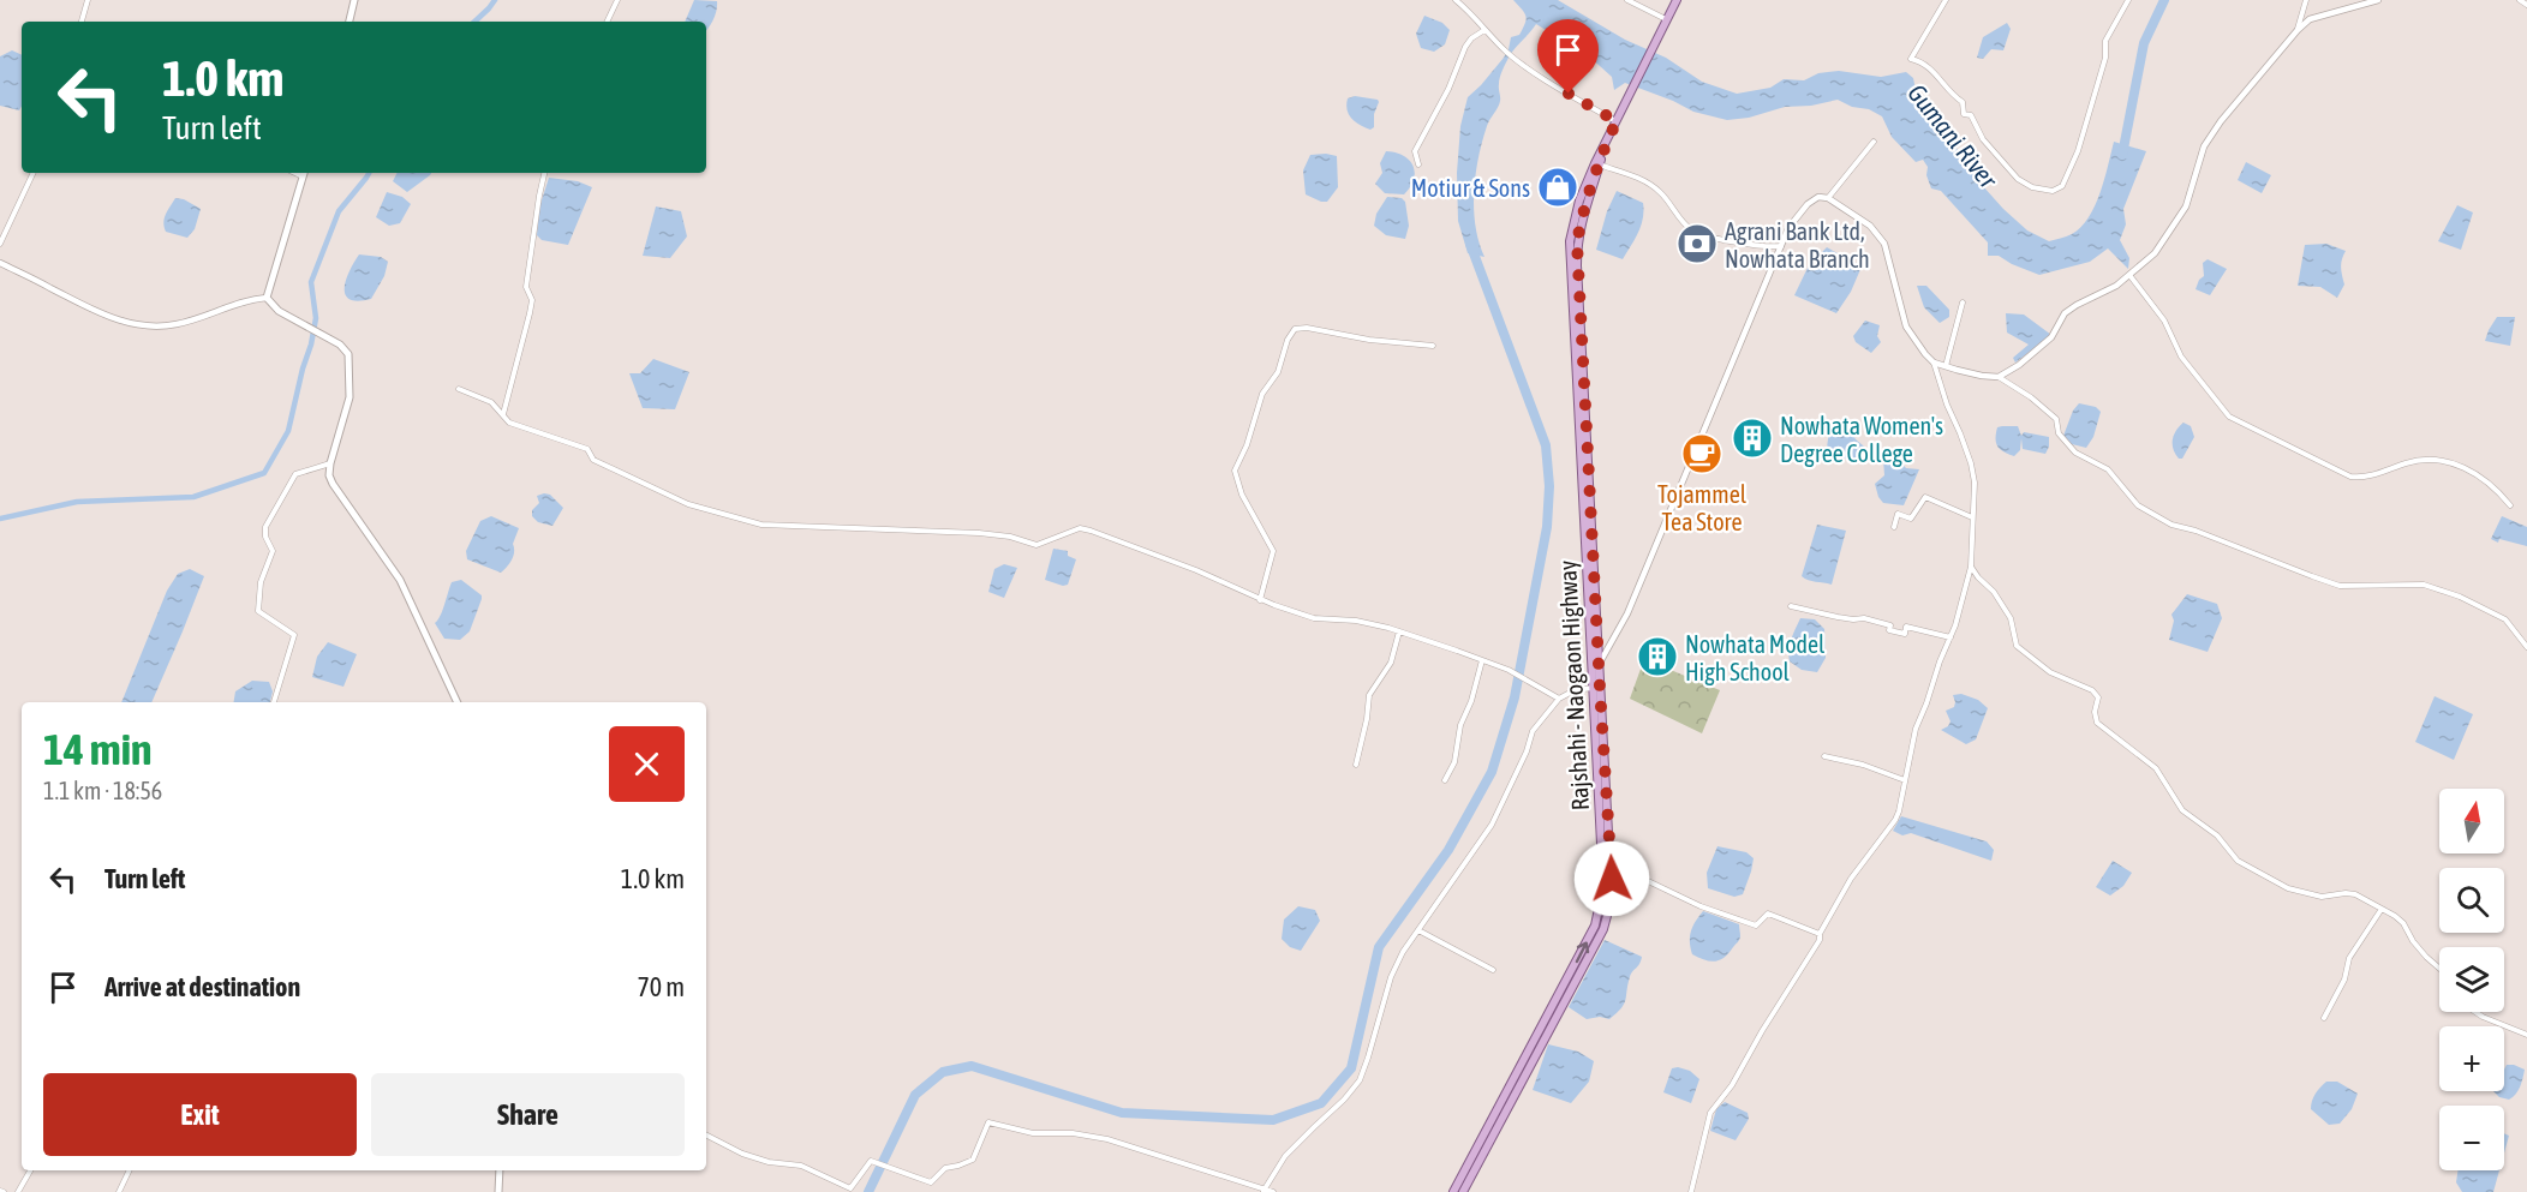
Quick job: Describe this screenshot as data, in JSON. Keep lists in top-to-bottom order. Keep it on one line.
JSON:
{"streets":{"main road":["Rajshahi - Naogaon Highway"]},"water":["Gumani River"],"places":{"shop":["Motiur & Sons"],"bank":["Agrani Bank Ltd, Nowhata Branch"],"building":["Nowhata Women's Degree College","Nowhata Model High School"],"cafe":["Tojammel Tea Store"]},"north":"top","page":{"turn":["1.0 km","Turn left"],"heading":["14 min","1.1 km · 18:56"],"map_buttons":["+","−"],"list":[{"name":"Turn left","value":"1.0 km"},{"name":"Arrive at destination","value":"70 m"}],"buttons":["Exit","Share"]}}
